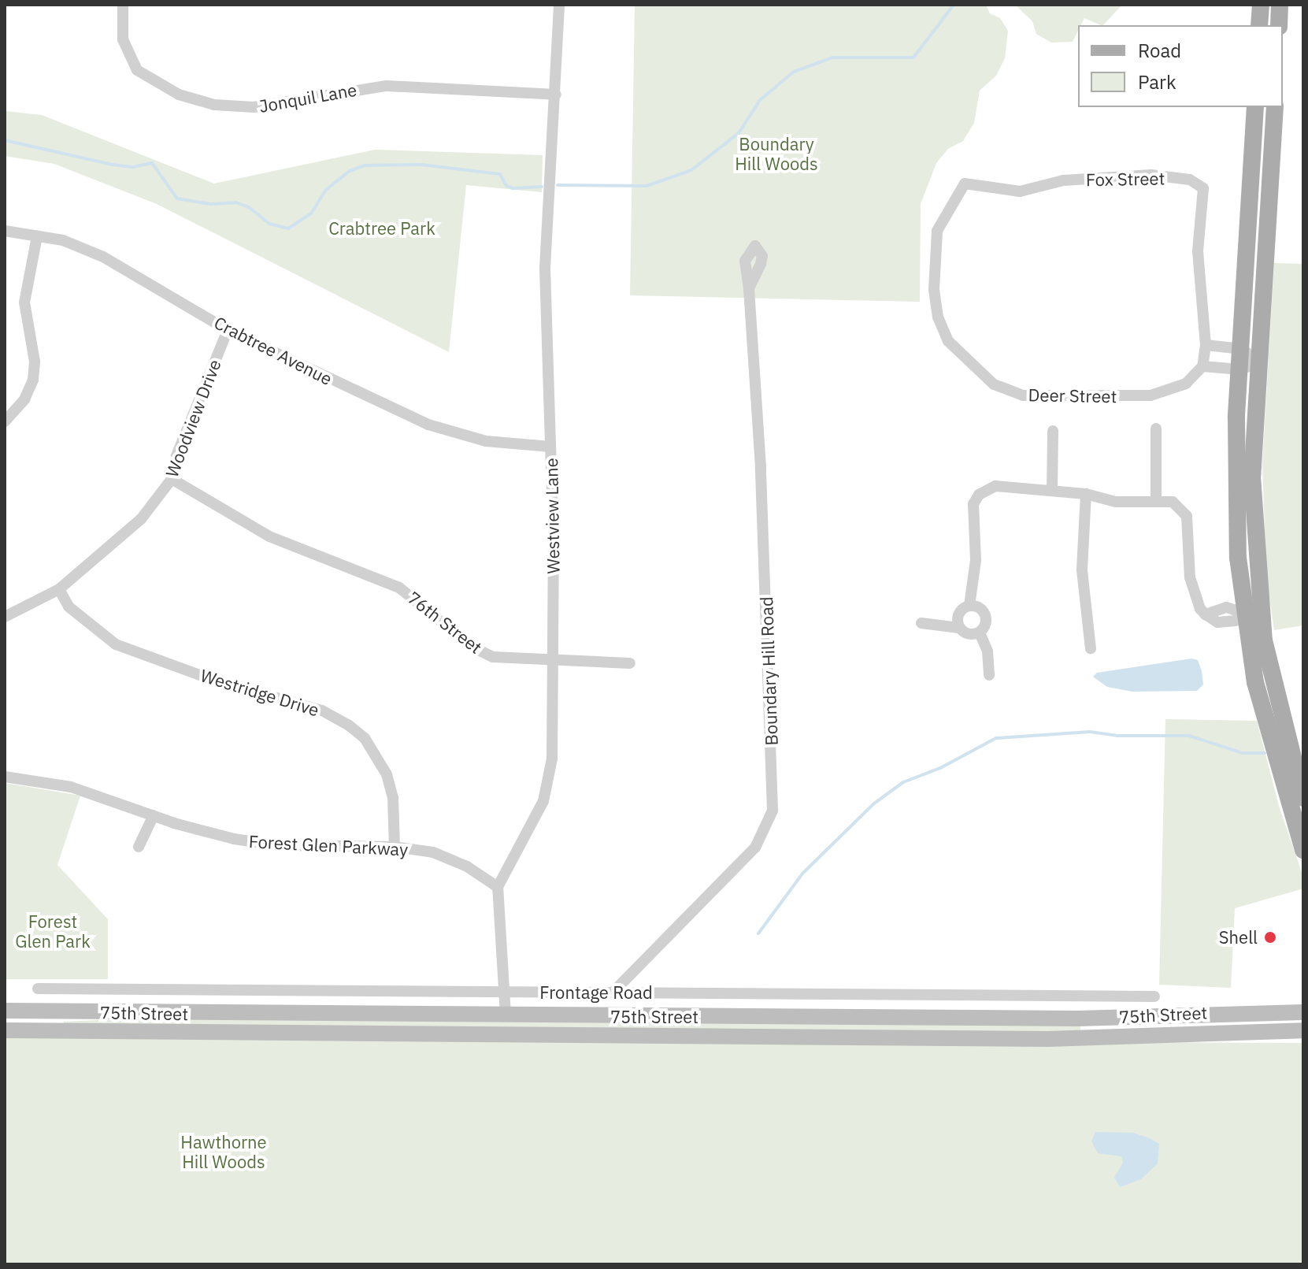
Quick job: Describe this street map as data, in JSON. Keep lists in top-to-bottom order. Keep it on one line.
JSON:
{"streets":{"main road":["75th Street"],"street":["Jonquil Lane","Fox Street","Crabtree Avenue","Deer Street","Woodview Drive","Westview Lane","76th Street","Boundary Hill Road","Westridge Drive","Forest Glen Parkway","Frontage Road"]},"crossings":[["Jonquil Lane","Westview Lane"],["Fox Street","Deer Street"],["Crabtree Avenue","Woodview Drive"],["Crabtree Avenue","Westview Lane"],["Woodview Drive","76th Street"],["Woodview Drive","Westridge Drive"],["Westview Lane","76th Street"],["Westview Lane","Forest Glen Parkway"],["Boundary Hill Road","Frontage Road"],["Westridge Drive","Forest Glen Parkway"]],"parks":["Boundary Hill Woods","Crabtree Park","Forest Glen Park","Hawthorne Hill Woods"],"places":["Shell"],"legend":["Road","Park"]}
